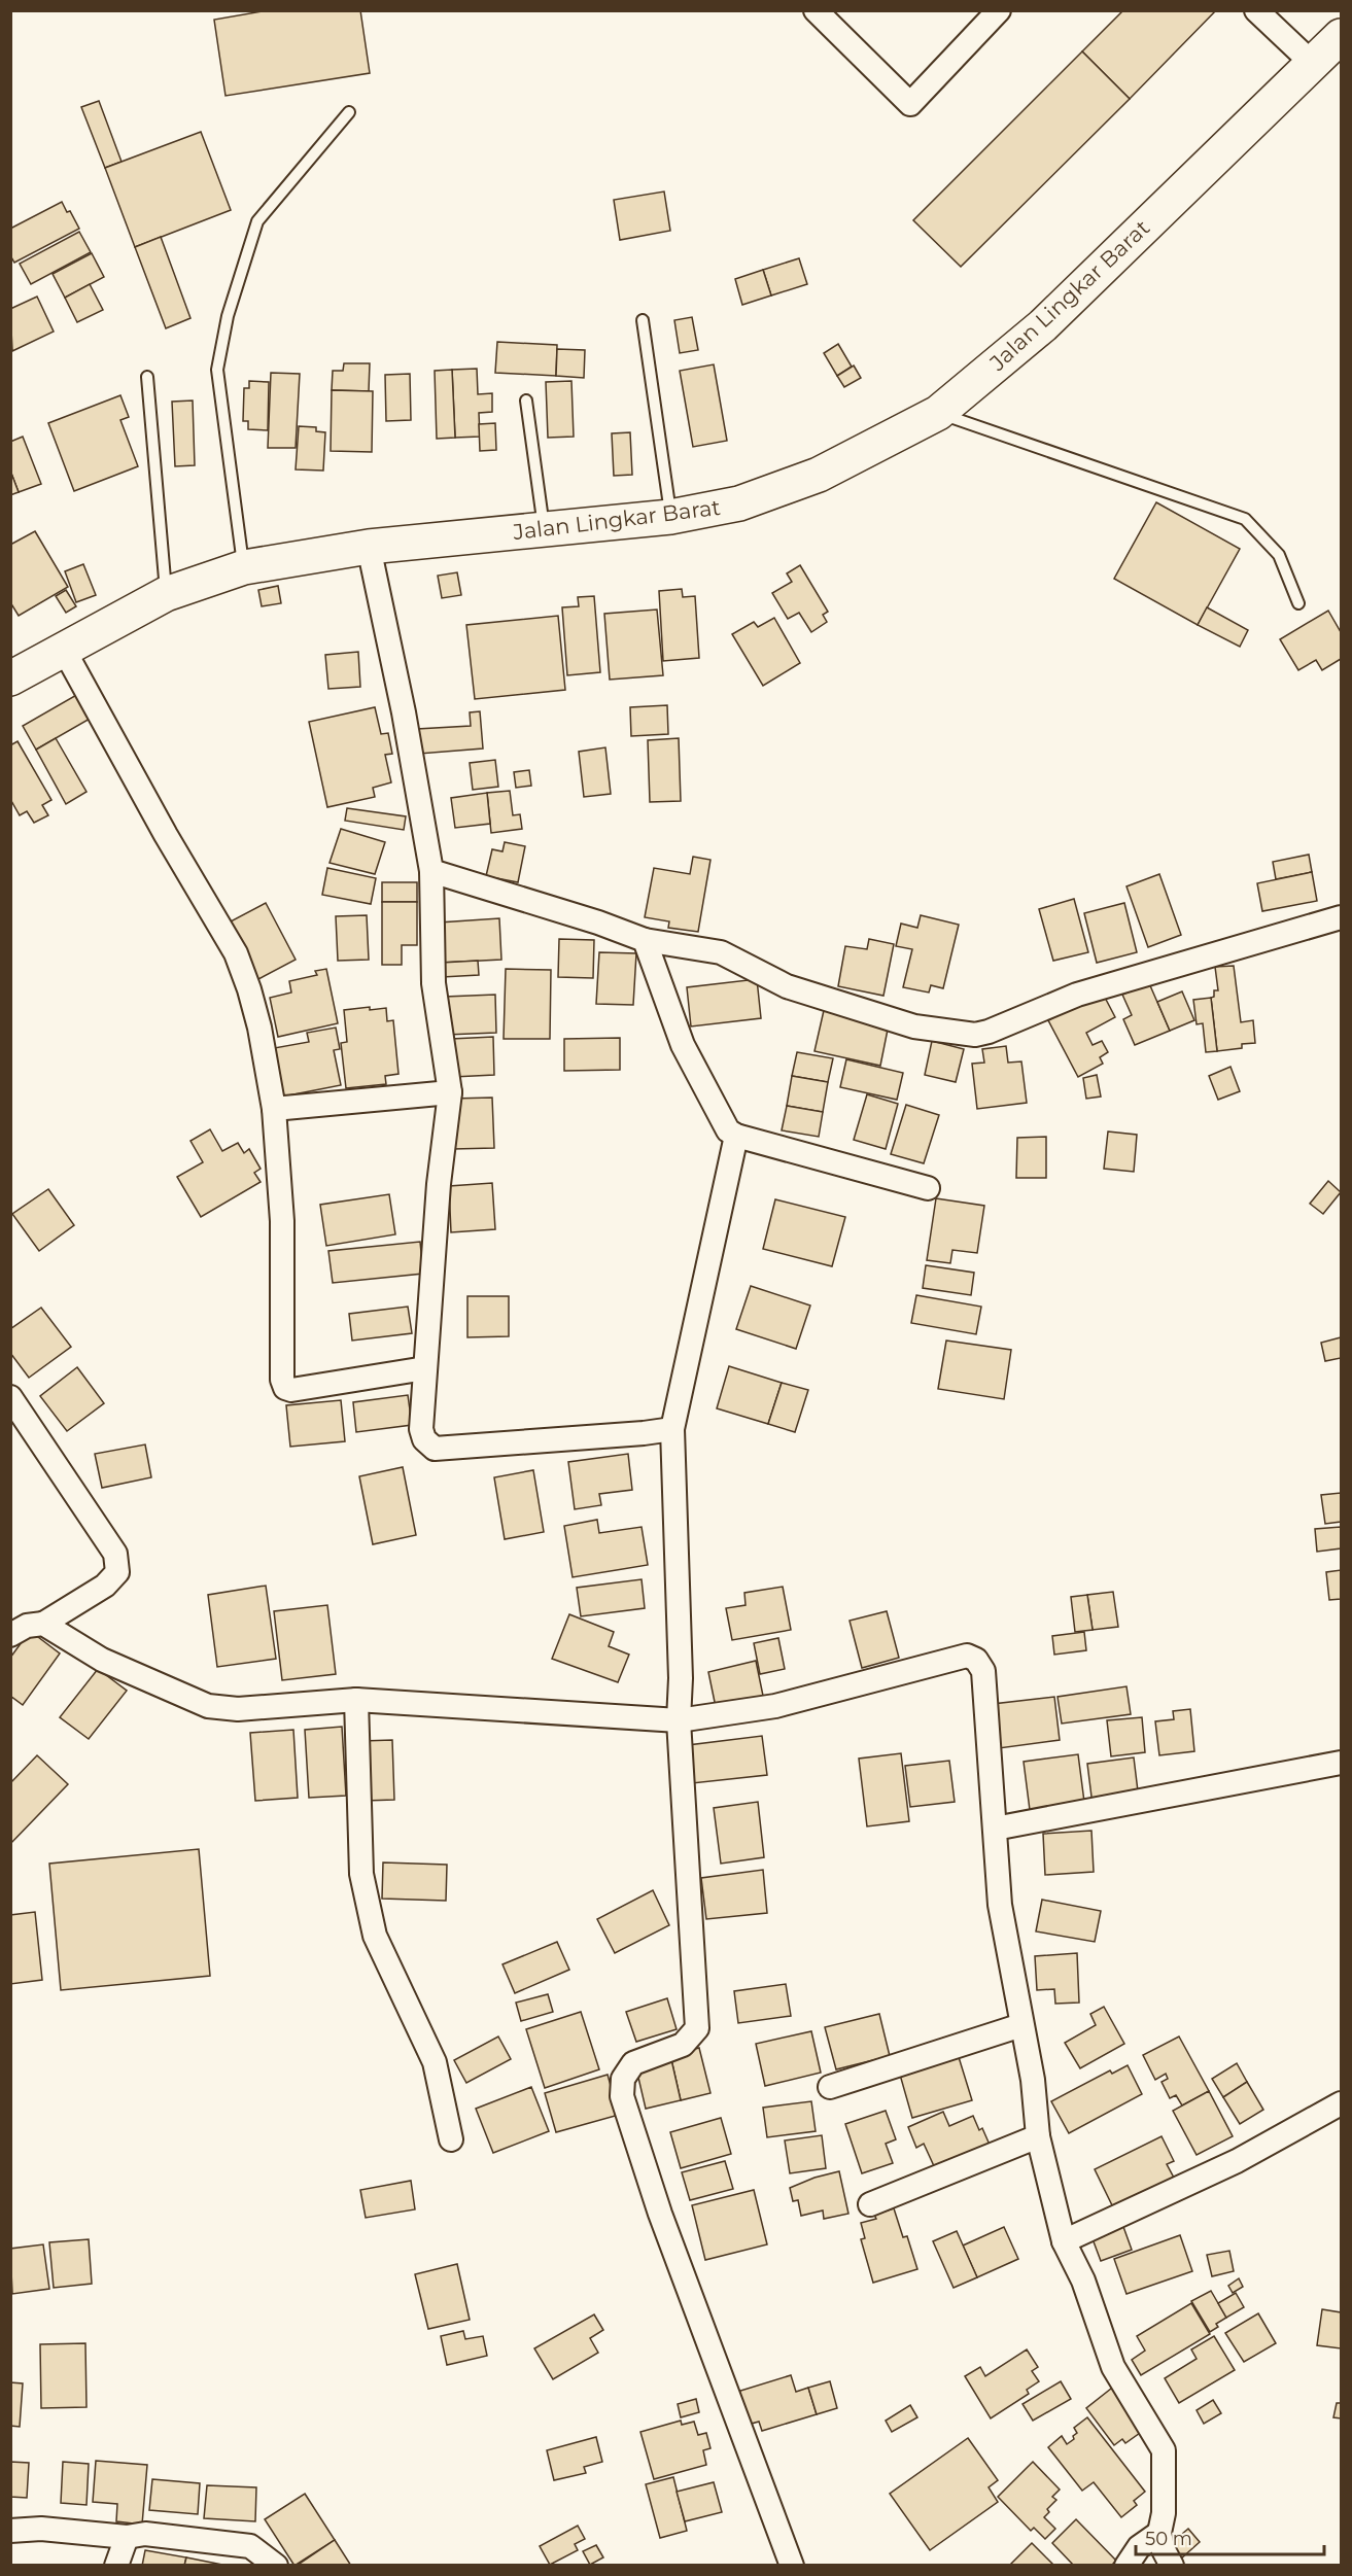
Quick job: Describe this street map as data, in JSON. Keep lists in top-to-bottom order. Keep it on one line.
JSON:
{"streets":{"highway":["Jalan Lingkar Barat"]},"scale_bar":"50 m"}
